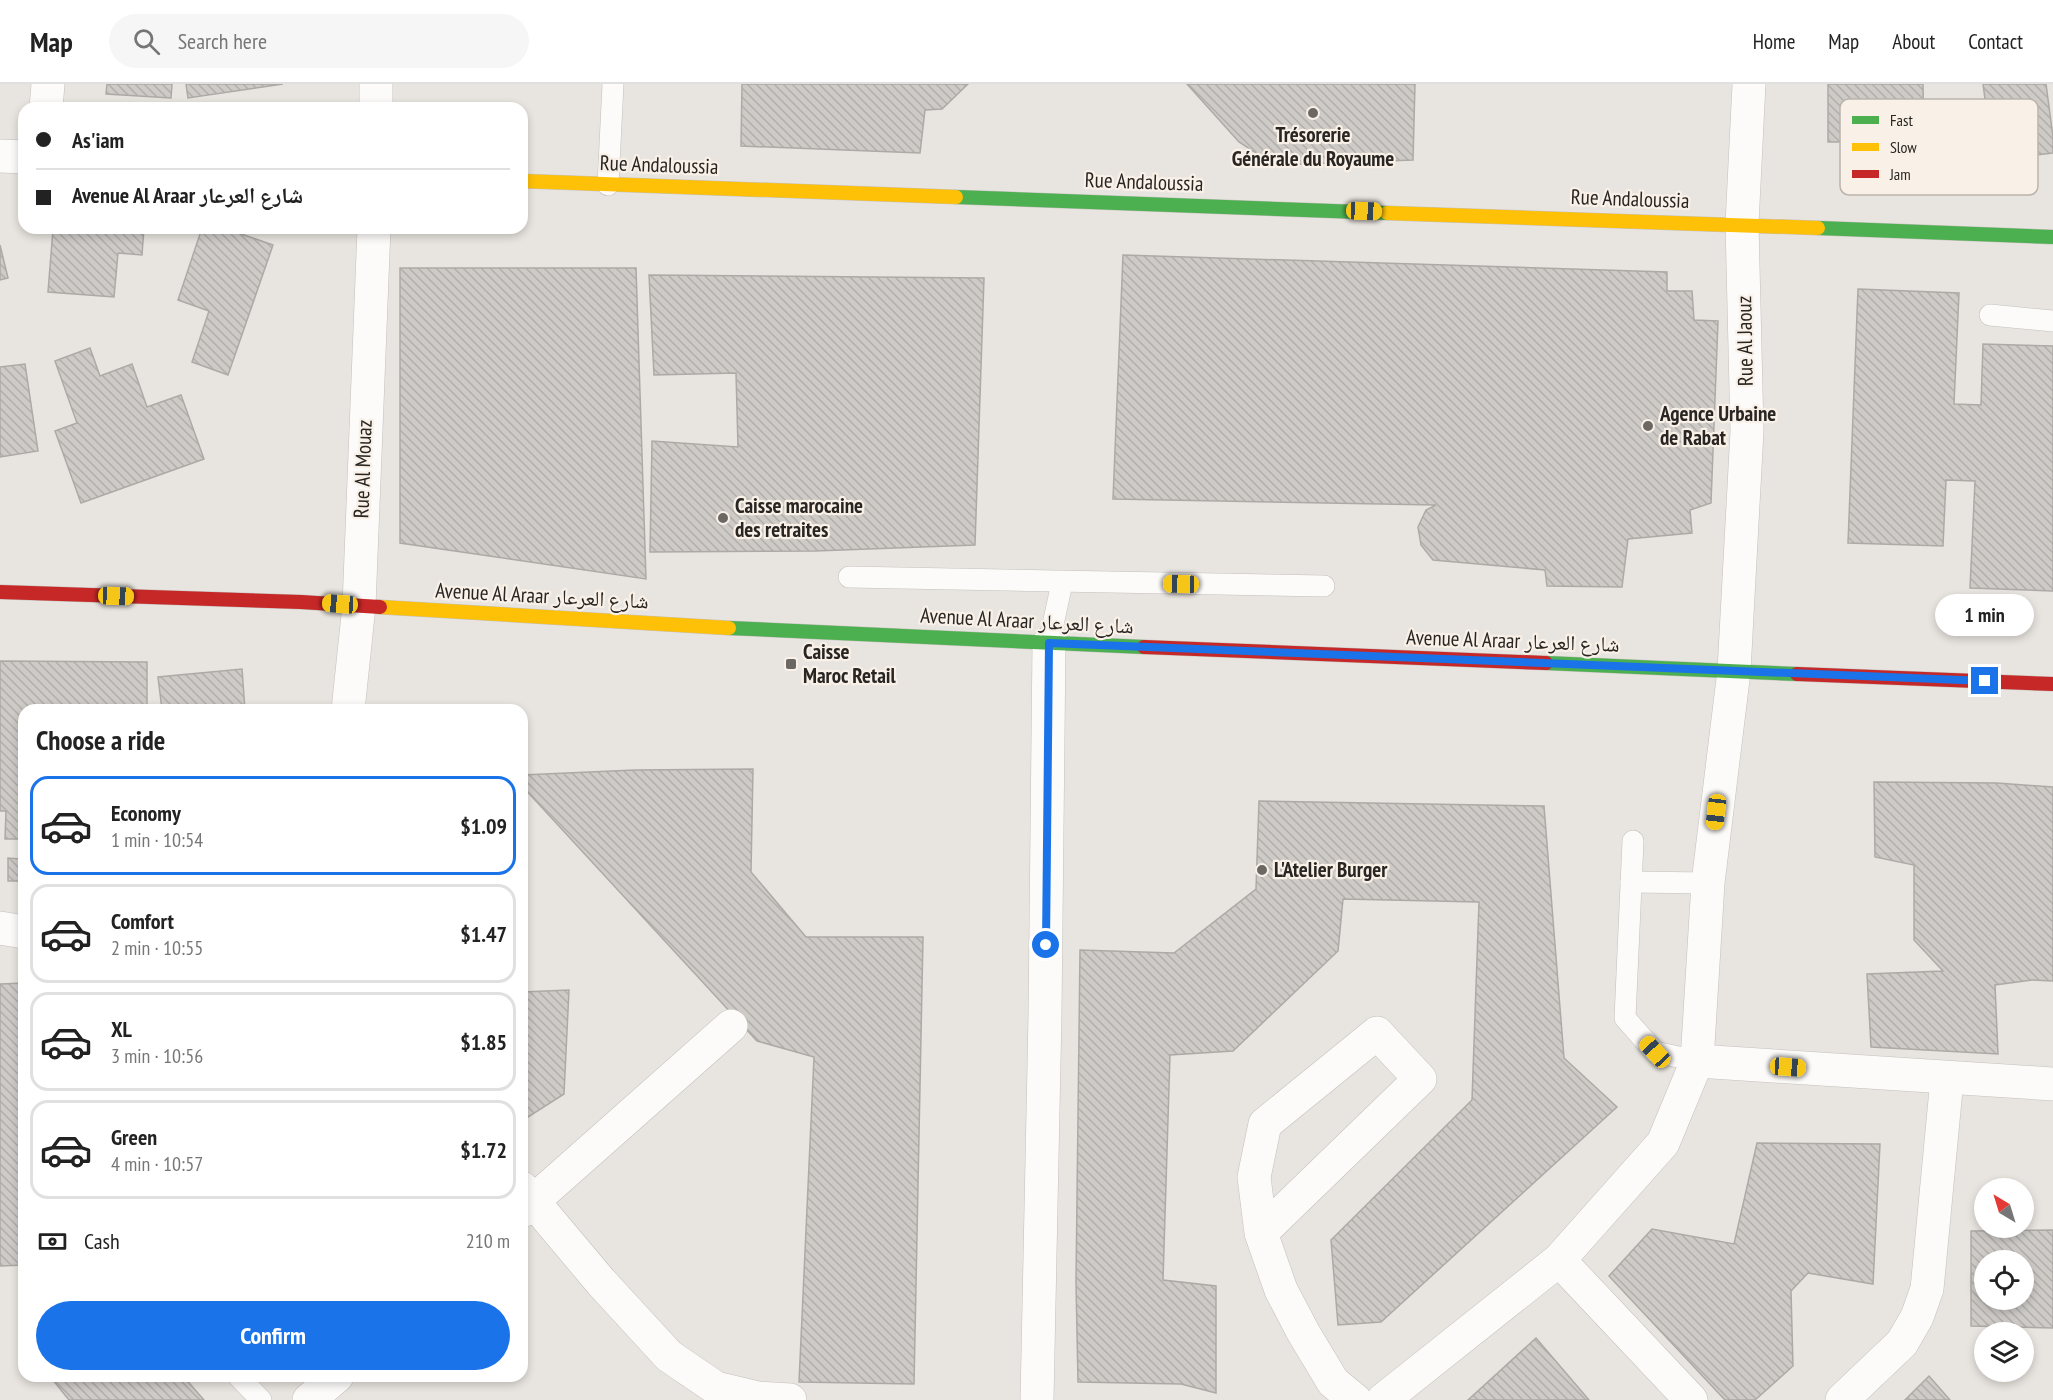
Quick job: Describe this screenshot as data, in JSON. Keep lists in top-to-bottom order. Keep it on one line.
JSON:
{"streets":{"street":["Rue Andaloussia","Rue Al Jaouz","Rue Al Mouaz","Avenue Al Araar شارع العرعار"]},"crossings":[["Rue Andaloussia","Rue Al Jaouz"],["Rue Al Jaouz","Avenue Al Araar شارع العرعار"],["Rue Al Mouaz","Avenue Al Araar شارع العرعار"]],"places":{"other":["Trésorerie Générale du Royaume","Agence Urbaine de Rabat","Caisse marocaine des retraites","L'Atelier Burger"],"transit":["Caisse Maroc Retail"]},"legend":["Fast","Slow","Jam"],"north":"top left","page":{"header":"Map","search":"Search here","nav":["Home","Map","About","Contact"],"banner":["As'iam","Avenue Al Araar شارع العرعار"],"bubble":"1 min","heading":"Choose a ride","list":[{"name":"Economy","note":"1 min · 10:54","value":"$1.09"},{"name":"Comfort","note":"2 min · 10:55","value":"$1.47"},{"name":"XL","note":"3 min · 10:56","value":"$1.85"},{"name":"Green","note":"4 min · 10:57","value":"$1.72"}],"pay":["Cash","210 m"],"buttons":"Confirm"}}
